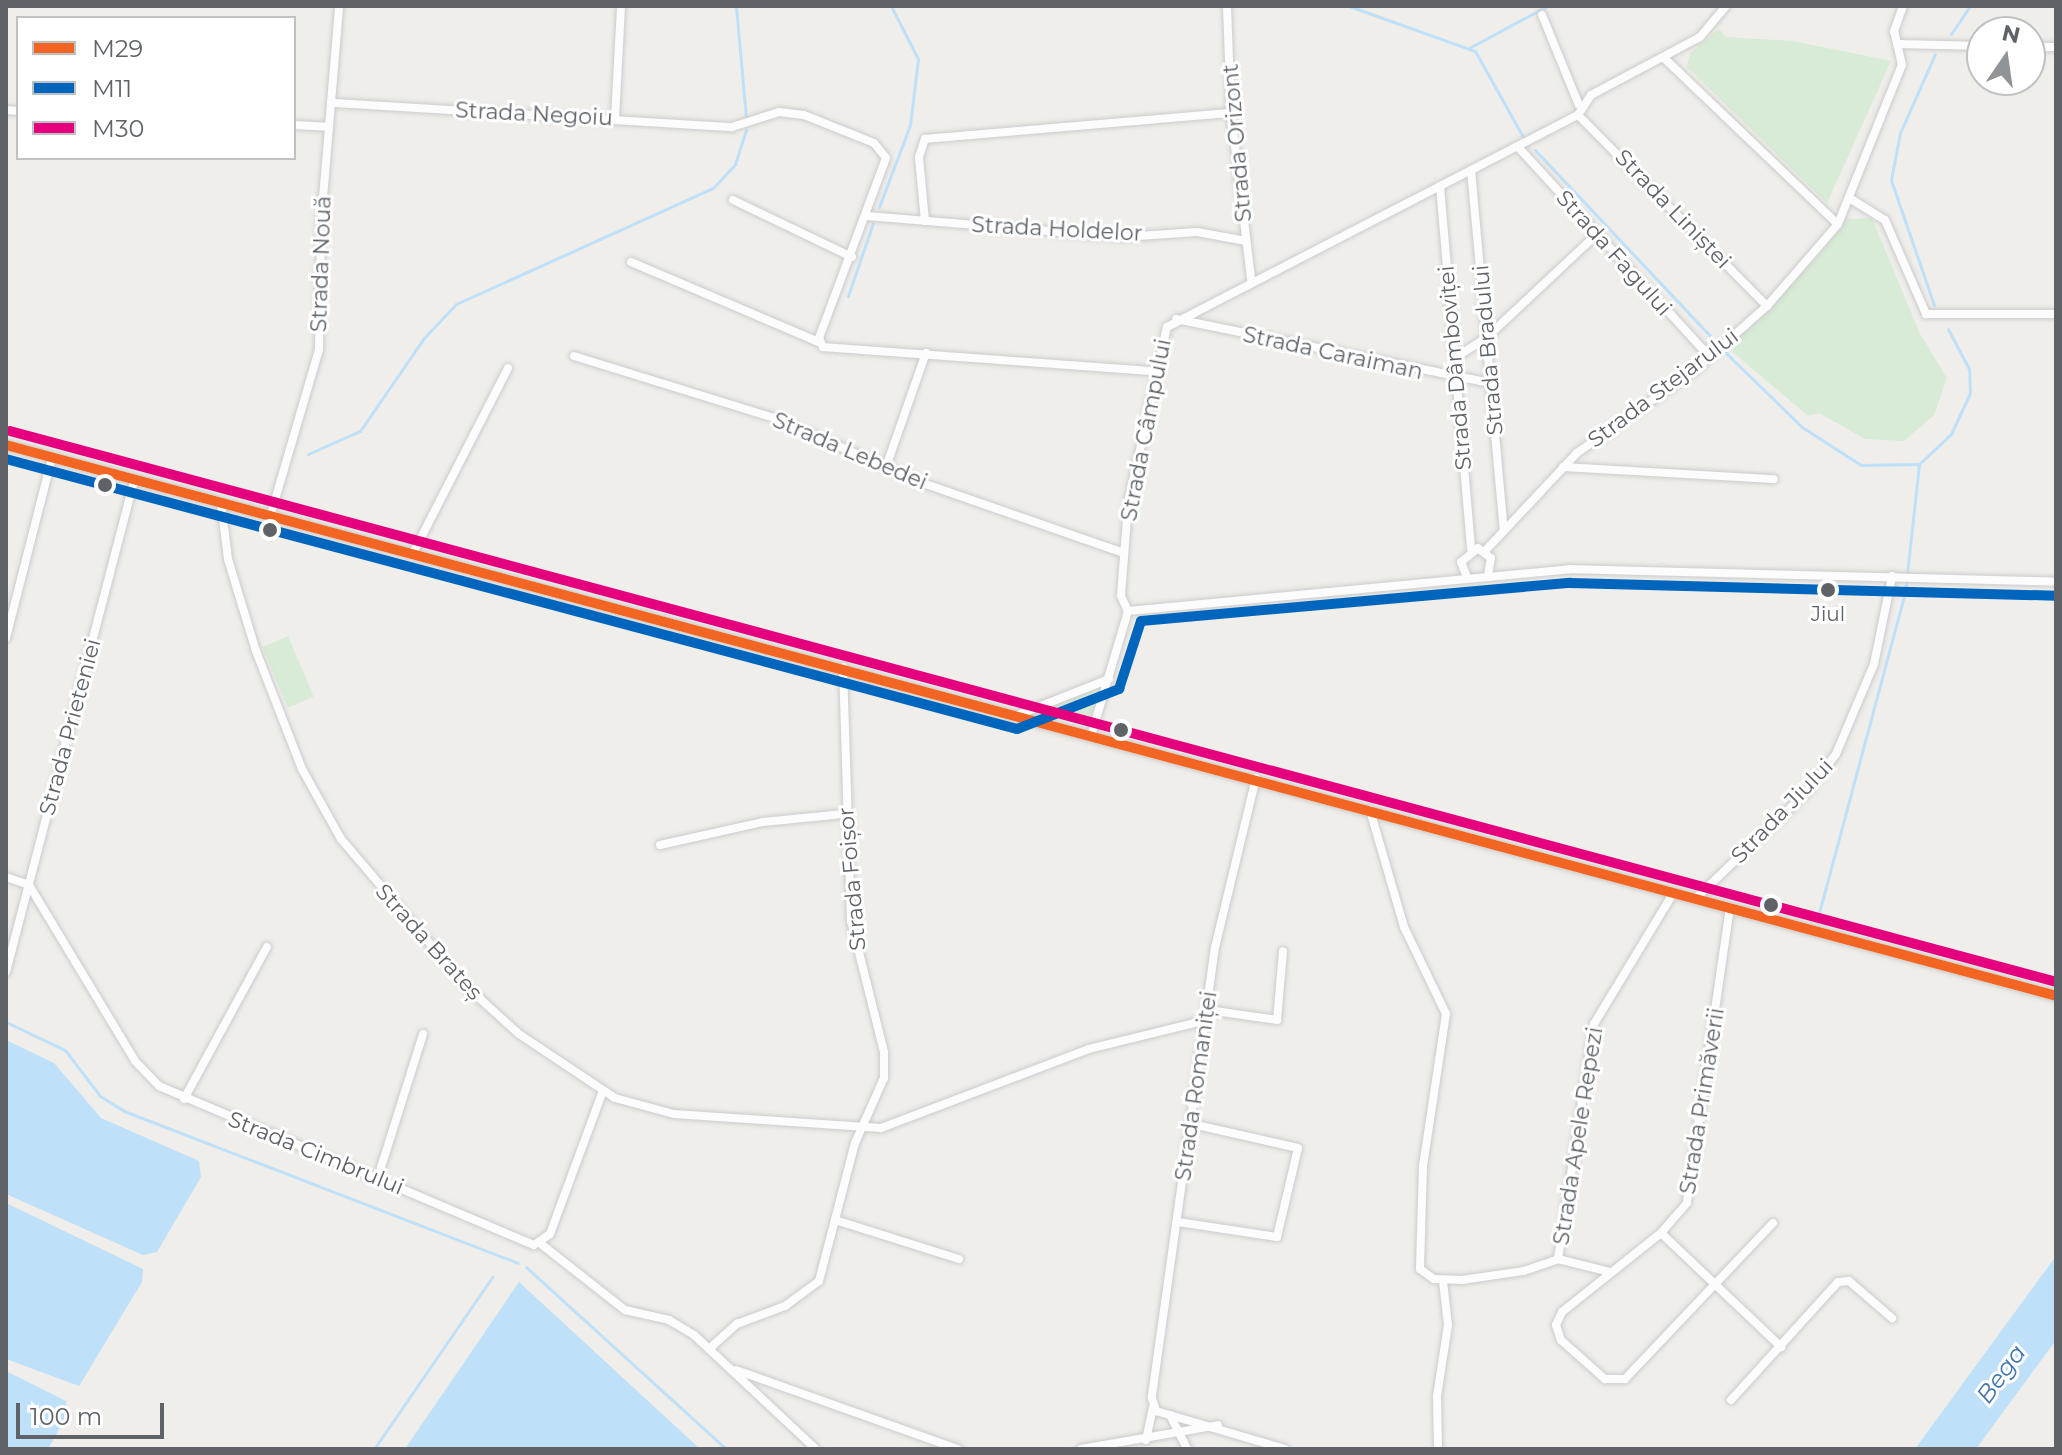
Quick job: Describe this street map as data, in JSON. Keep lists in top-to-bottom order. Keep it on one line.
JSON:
{"streets":{"street":["Strada Negoiu","Strada Orizont","Strada Liniștei","Strada Holdelor","Strada Fagului","Strada Nouă","Strada Bradului","Strada Caraiman","Strada Dâmboviței","Strada Stejarului","Strada Câmpului","Strada Lebedei","Strada Prieteniei","Strada Jiului","Strada Foișor","Strada Brateș","Strada Romaniței","Strada Primăverii","Strada Apele Repezi","Strada Cimbrului"]},"crossings":[["Strada Negoiu","Strada Holdelor"],["Strada Negoiu","Strada Nouă"],["Strada Orizont","Strada Holdelor"],["Strada Orizont","Strada Câmpului"],["Strada Liniștei","Strada Stejarului"],["Strada Liniștei","Strada Câmpului"],["Strada Fagului","Strada Stejarului"],["Strada Fagului","Strada Câmpului"],["Strada Bradului","Strada Caraiman"],["Strada Bradului","Strada Stejarului"],["Strada Bradului","Strada Câmpului"],["Strada Caraiman","Strada Dâmboviței"],["Strada Caraiman","Strada Câmpului"],["Strada Dâmboviței","Strada Stejarului"],["Strada Dâmboviței","Strada Câmpului"],["Strada Câmpului","Strada Lebedei"],["Strada Prieteniei","Strada Cimbrului"],["Strada Foișor","Strada Brateș"],["Strada Foișor","Strada Cimbrului"],["Strada Brateș","Strada Romaniței"]],"water":["Bega"],"places":["Jiul"],"lines":["transit line M30","transit line M29","transit line M11"],"legend":["M29","M11","M30"],"scale_bar":"100 m","north":"top"}
